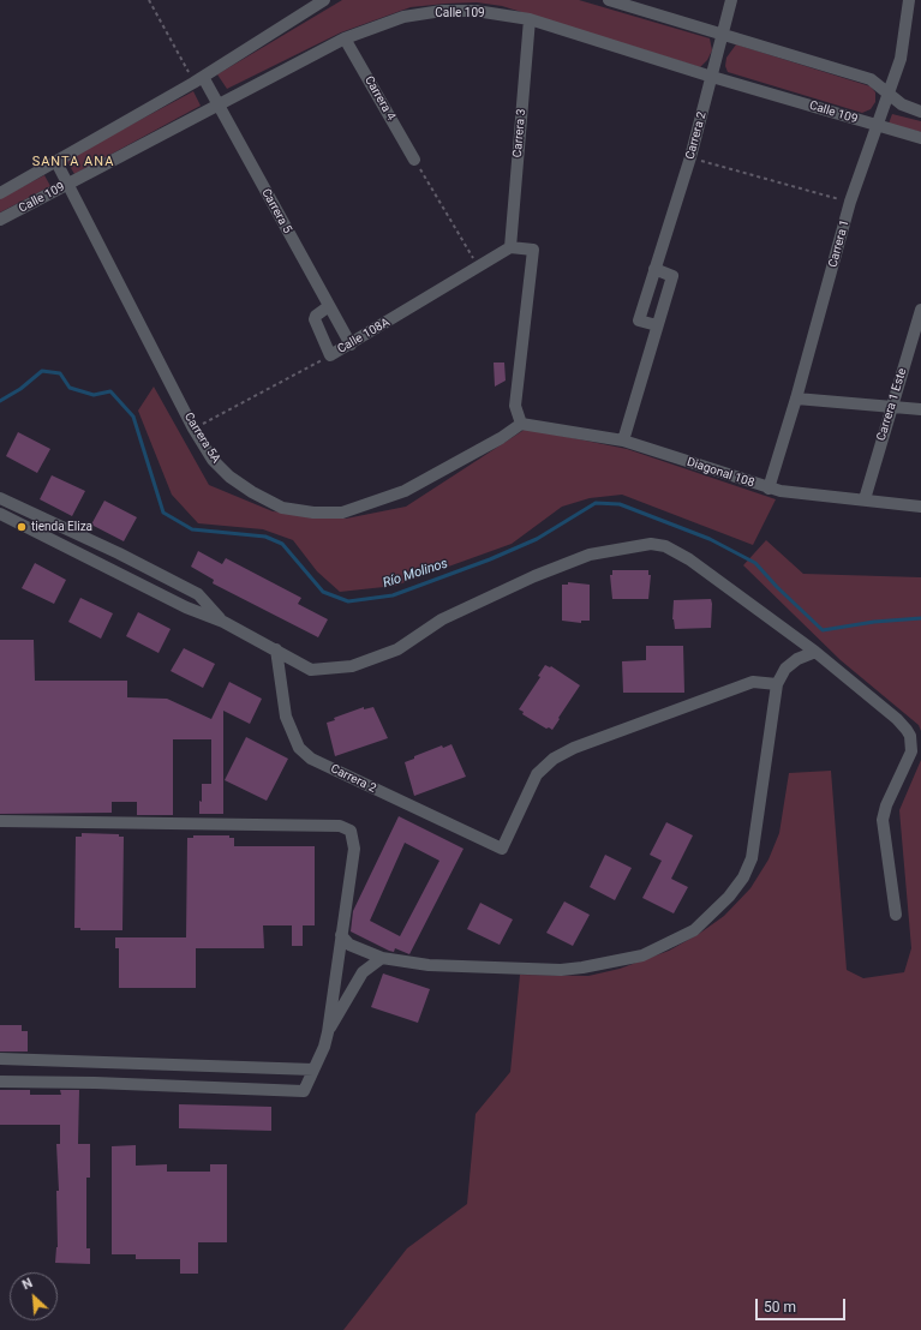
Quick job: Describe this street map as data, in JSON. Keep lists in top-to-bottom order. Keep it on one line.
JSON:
{"streets":{"street":["Calle 109","Carrera 4","Carrera 3","Carrera 2","Carrera 5","Carrera 1","Calle 108A","Carrera 1 Este","Carrera 5A","Diagonal 108"]},"crossings":[["Calle 109","Carrera 4"],["Calle 109","Carrera 3"],["Calle 109","Carrera 2"],["Calle 109","Carrera 5"],["Calle 109","Carrera 1"],["Calle 109","Carrera 5A"],["Carrera 3","Calle 108A"],["Carrera 5","Calle 108A"],["Carrera 1","Diagonal 108"],["Calle 108A","Carrera 5A"],["Carrera 1 Este","Diagonal 108"],["Carrera 5A","Diagonal 108"]],"districts":["SANTA ANA"],"water":["Río Molinos"],"places":["tienda Eliza"],"scale_bar":"50 m","north":"top left"}
